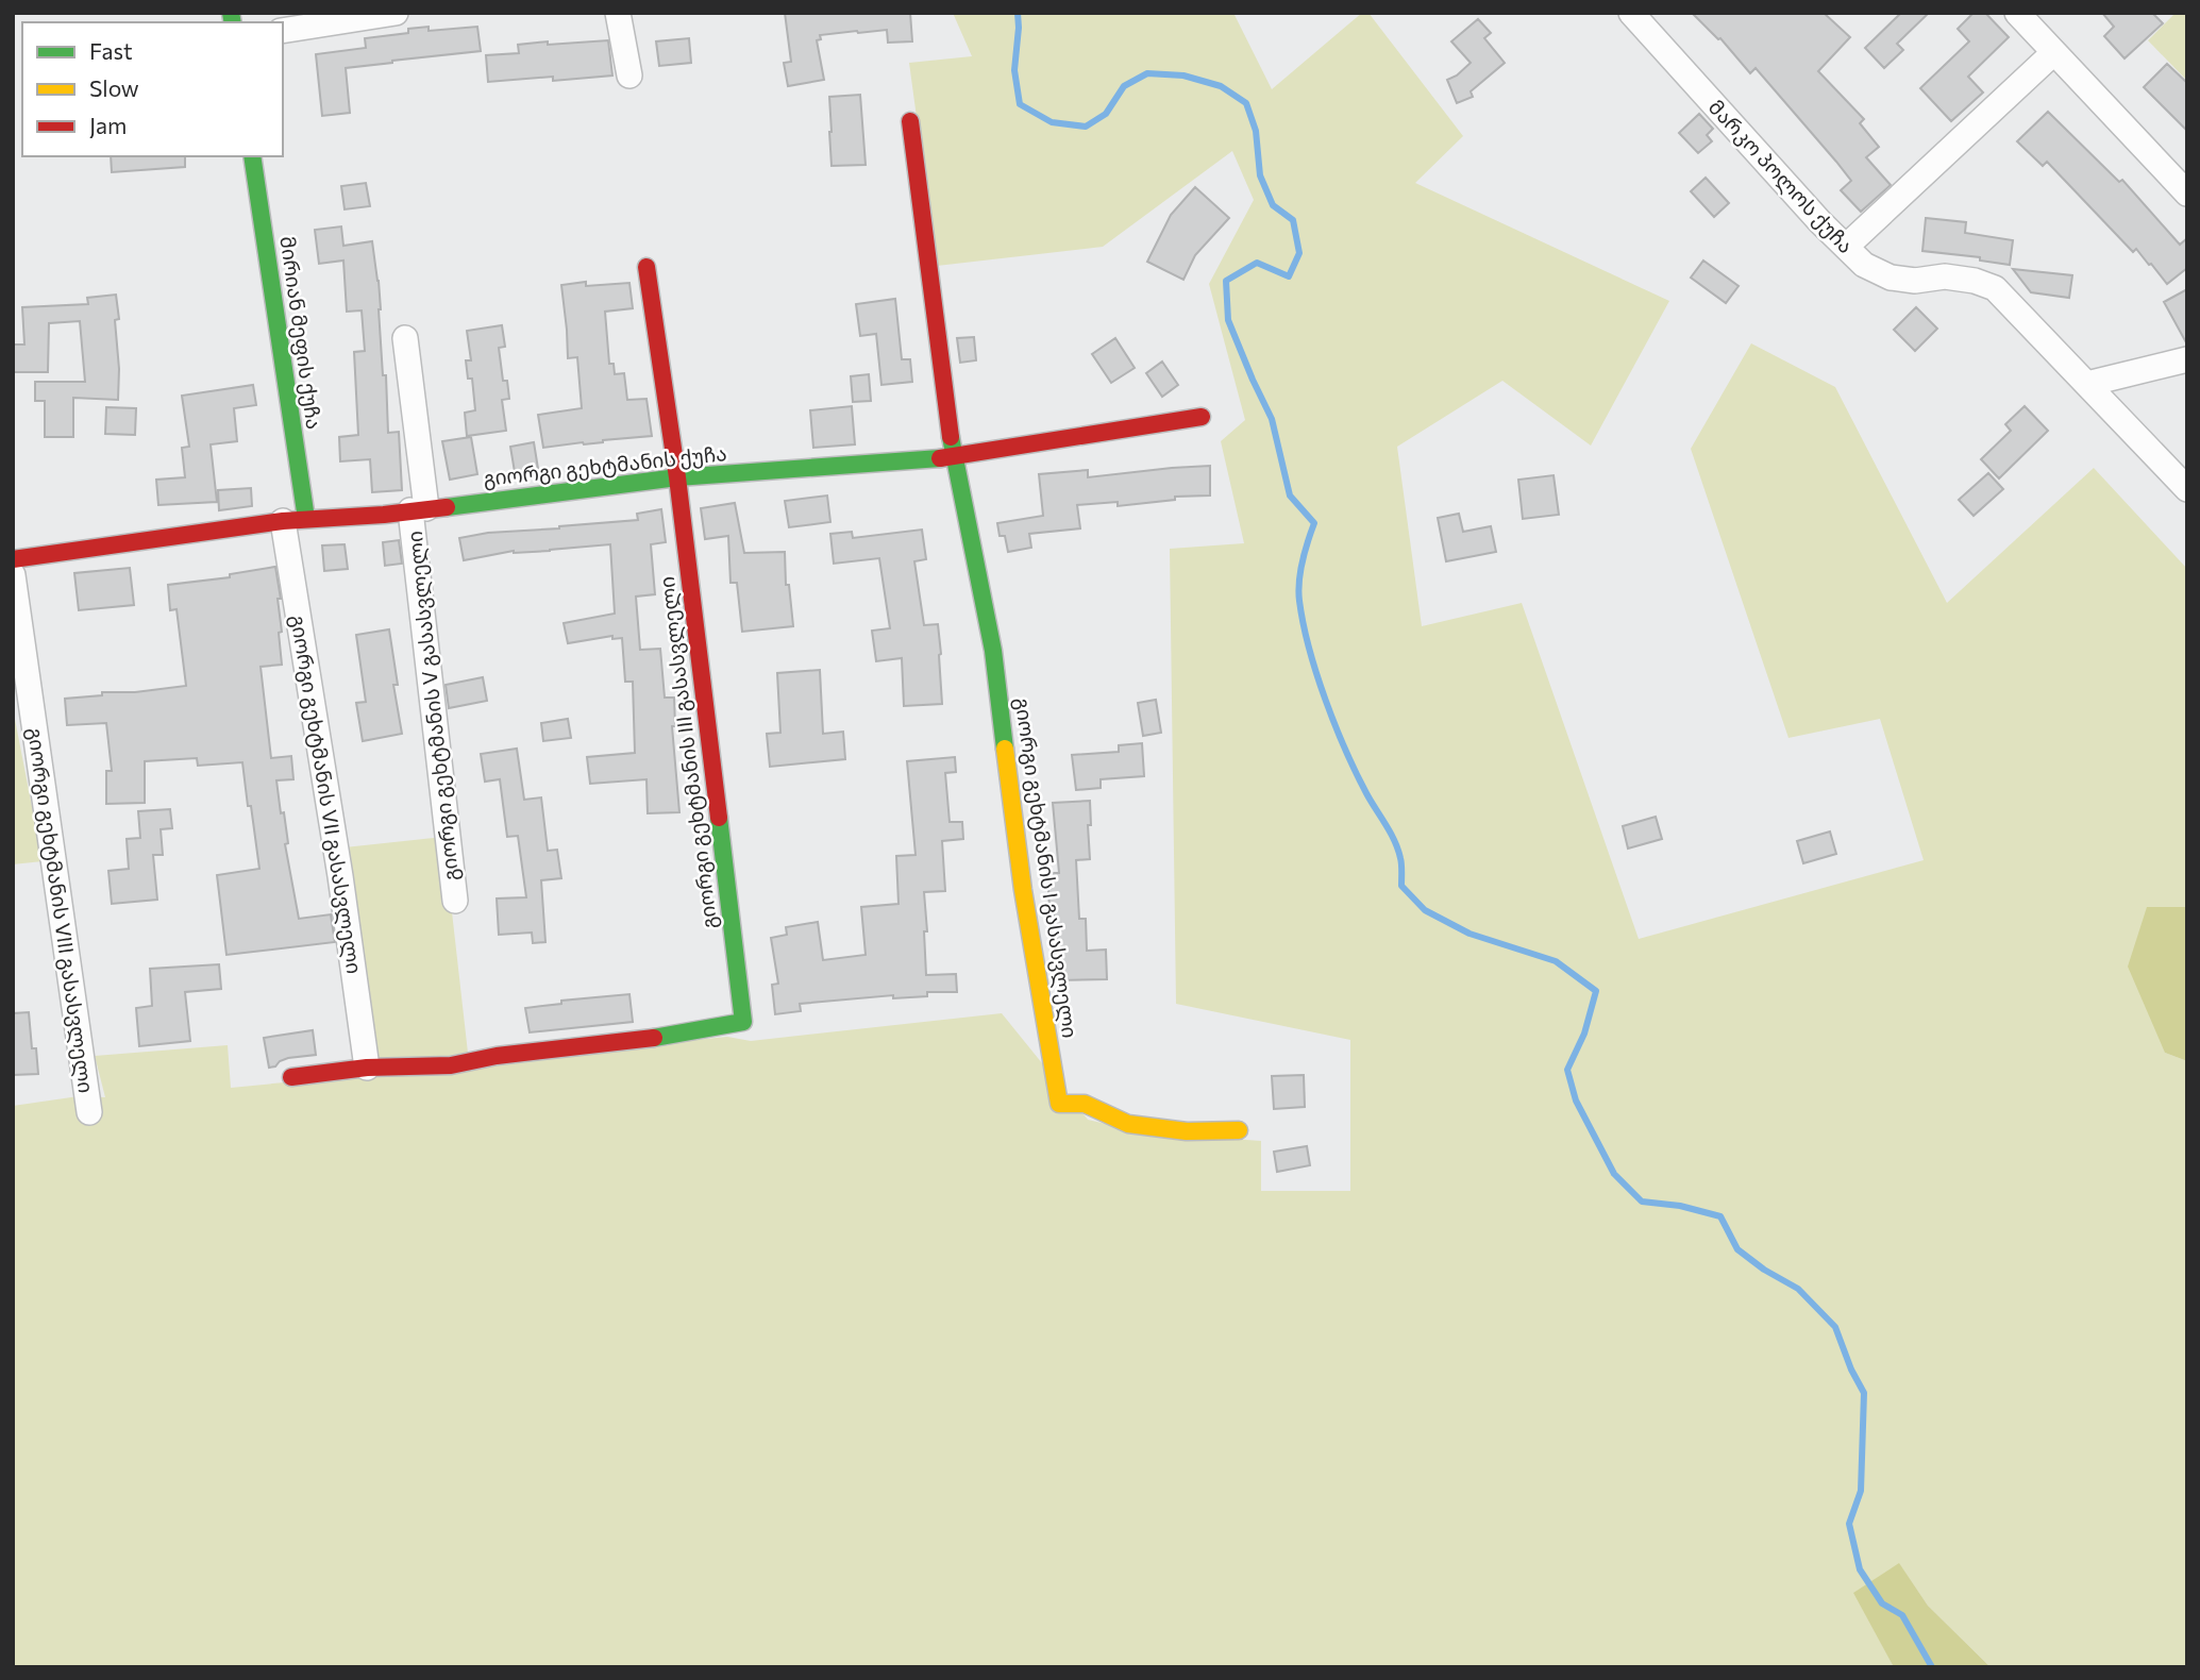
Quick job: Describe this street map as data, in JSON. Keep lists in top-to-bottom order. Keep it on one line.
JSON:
{"streets":{"street":["მარკო პოლოს ქუჩა","მირიან მეფის ქუჩა","გიორგი გეხტმანის ქუჩა","გიორგი გეხტმანის V გასასვლელი","გიორგი გეხტმანის III გასასვლელი","გიორგი გეხტმანის VII გასასვლელი","გიორგი გეხტმანის I გასასვლელი","გიორგი გეხტმანის VIII გასასვლელი"]},"crossings":[["მირიან მეფის ქუჩა","გიორგი გეხტმანის ქუჩა"],["მირიან მეფის ქუჩა","გიორგი გეხტმანის VII გასასვლელი"],["გიორგი გეხტმანის ქუჩა","გიორგი გეხტმანის V გასასვლელი"],["გიორგი გეხტმანის ქუჩა","გიორგი გეხტმანის III გასასვლელი"],["გიორგი გეხტმანის ქუჩა","გიორგი გეხტმანის VII გასასვლელი"],["გიორგი გეხტმანის ქუჩა","გიორგი გეხტმანის I გასასვლელი"],["გიორგი გეხტმანის III გასასვლელი","გიორგი გეხტმანის VII გასასვლელი"]],"legend":["Fast","Slow","Jam"]}
